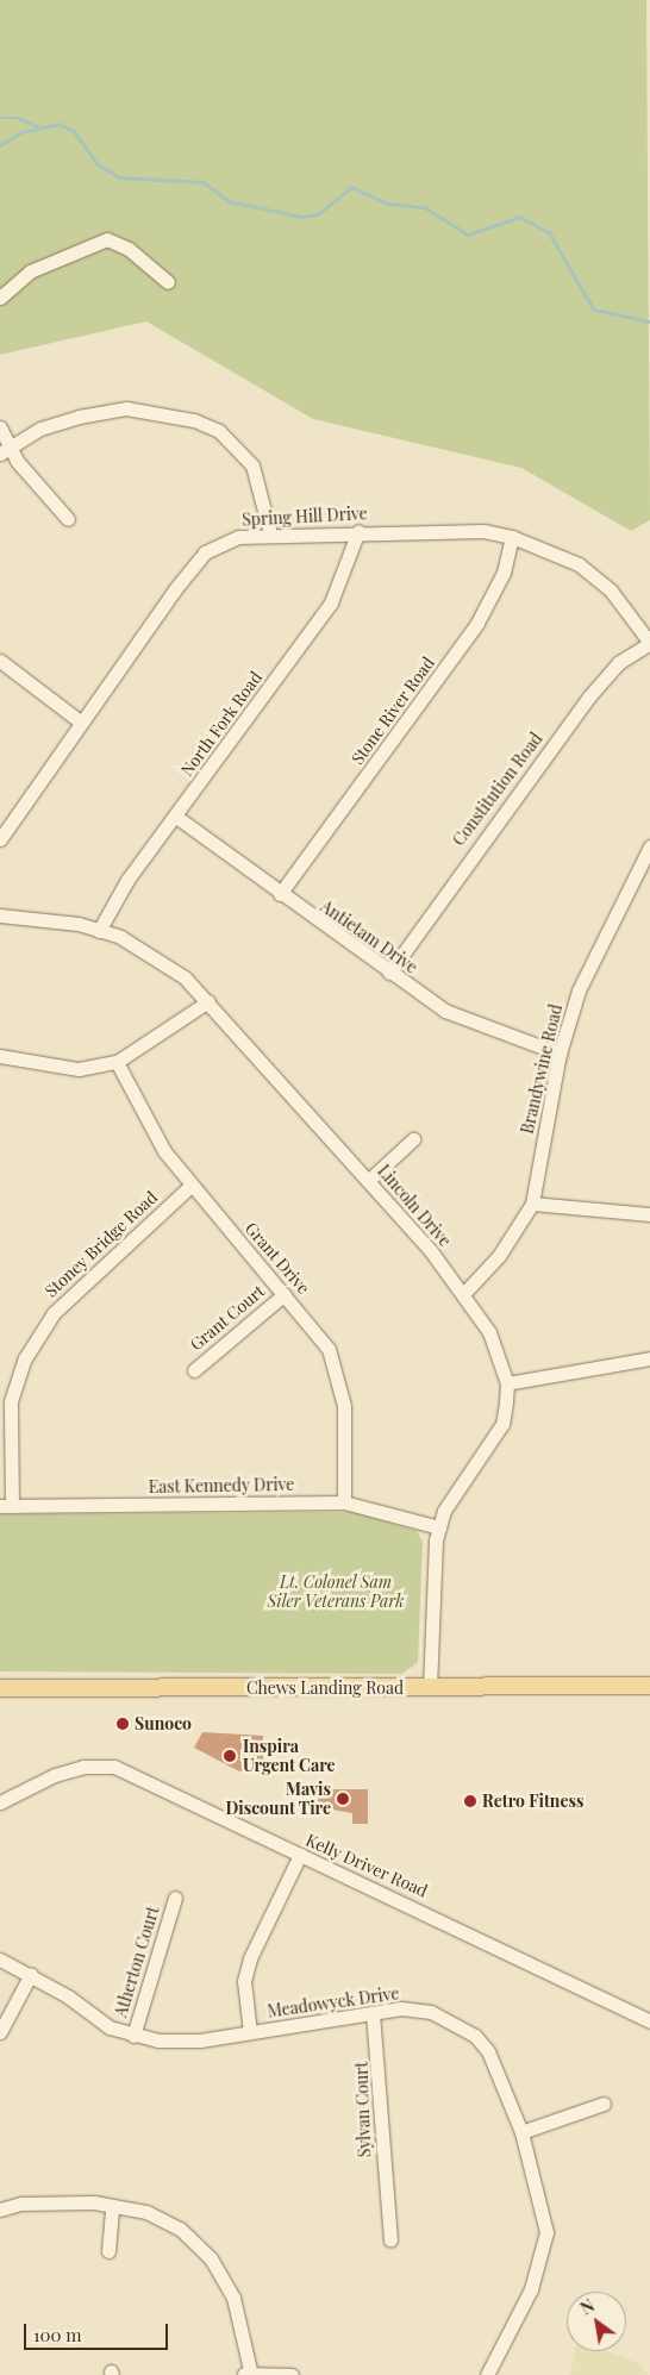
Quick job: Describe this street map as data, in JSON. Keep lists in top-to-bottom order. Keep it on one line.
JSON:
{"streets":{"main road":["Chews Landing Road"],"street":["Spring Hill Drive","Stone River Road","North Fork Road","Constitution Road","Antietam Drive","Brandywine Road","Lincoln Drive","Stoney Bridge Road","Grant Drive","Grant Court","East Kennedy Drive","Kelly Driver Road","Atherton Court","Meadowyck Drive","Sylvan Court"]},"crossings":[["Spring Hill Drive","Stone River Road"],["Spring Hill Drive","North Fork Road"],["Spring Hill Drive","Constitution Road"],["Stone River Road","Antietam Drive"],["North Fork Road","Antietam Drive"],["North Fork Road","Lincoln Drive"],["Constitution Road","Antietam Drive"],["Antietam Drive","Brandywine Road"],["Brandywine Road","Lincoln Drive"],["Lincoln Drive","East Kennedy Drive"],["Lincoln Drive","Chews Landing Road"],["Stoney Bridge Road","Grant Drive"],["Stoney Bridge Road","East Kennedy Drive"],["Grant Drive","Grant Court"],["Grant Drive","East Kennedy Drive"],["Atherton Court","Meadowyck Drive"],["Meadowyck Drive","Sylvan Court"]],"parks":["Lt. Colonel Sam Siler Veterans Park"],"places":["Sunoco","Inspira Urgent Care","Mavis Discount Tire","Retro Fitness"],"scale_bar":"100 m","north":"top left"}
